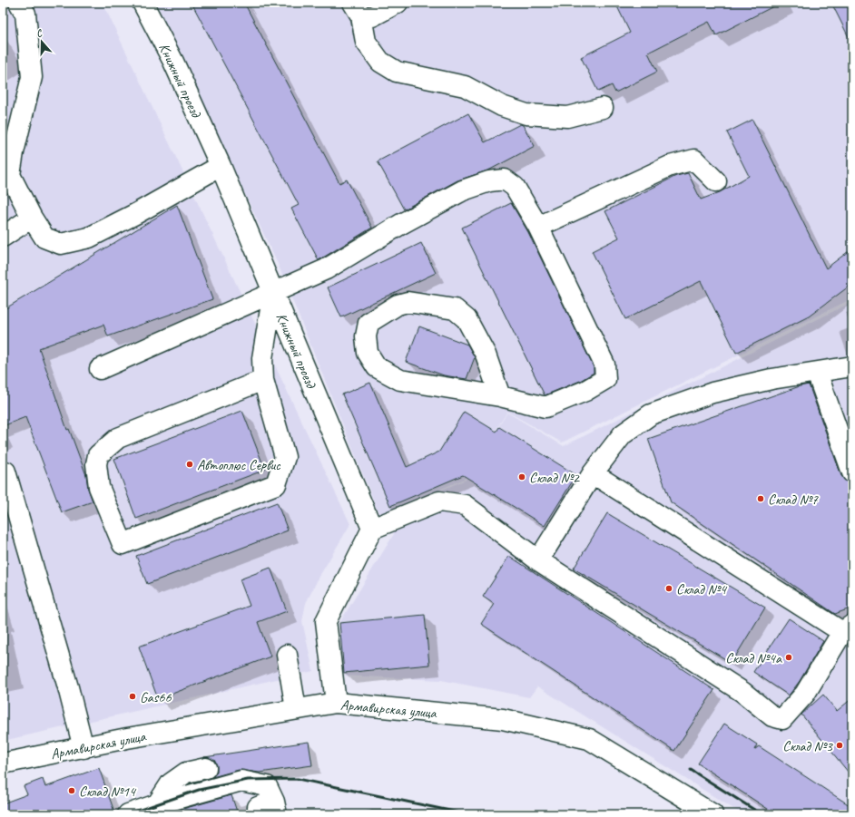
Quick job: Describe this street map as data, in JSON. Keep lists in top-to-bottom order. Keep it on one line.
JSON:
{"streets":{"street":["Книжный проезд","Армавирская улица"]},"places":["Автоплюс Сервис","Склад №2","Склад №7","Склад №4","Склад №4а","Gas66","Склад №3","Склад №14"],"north":"top"}
